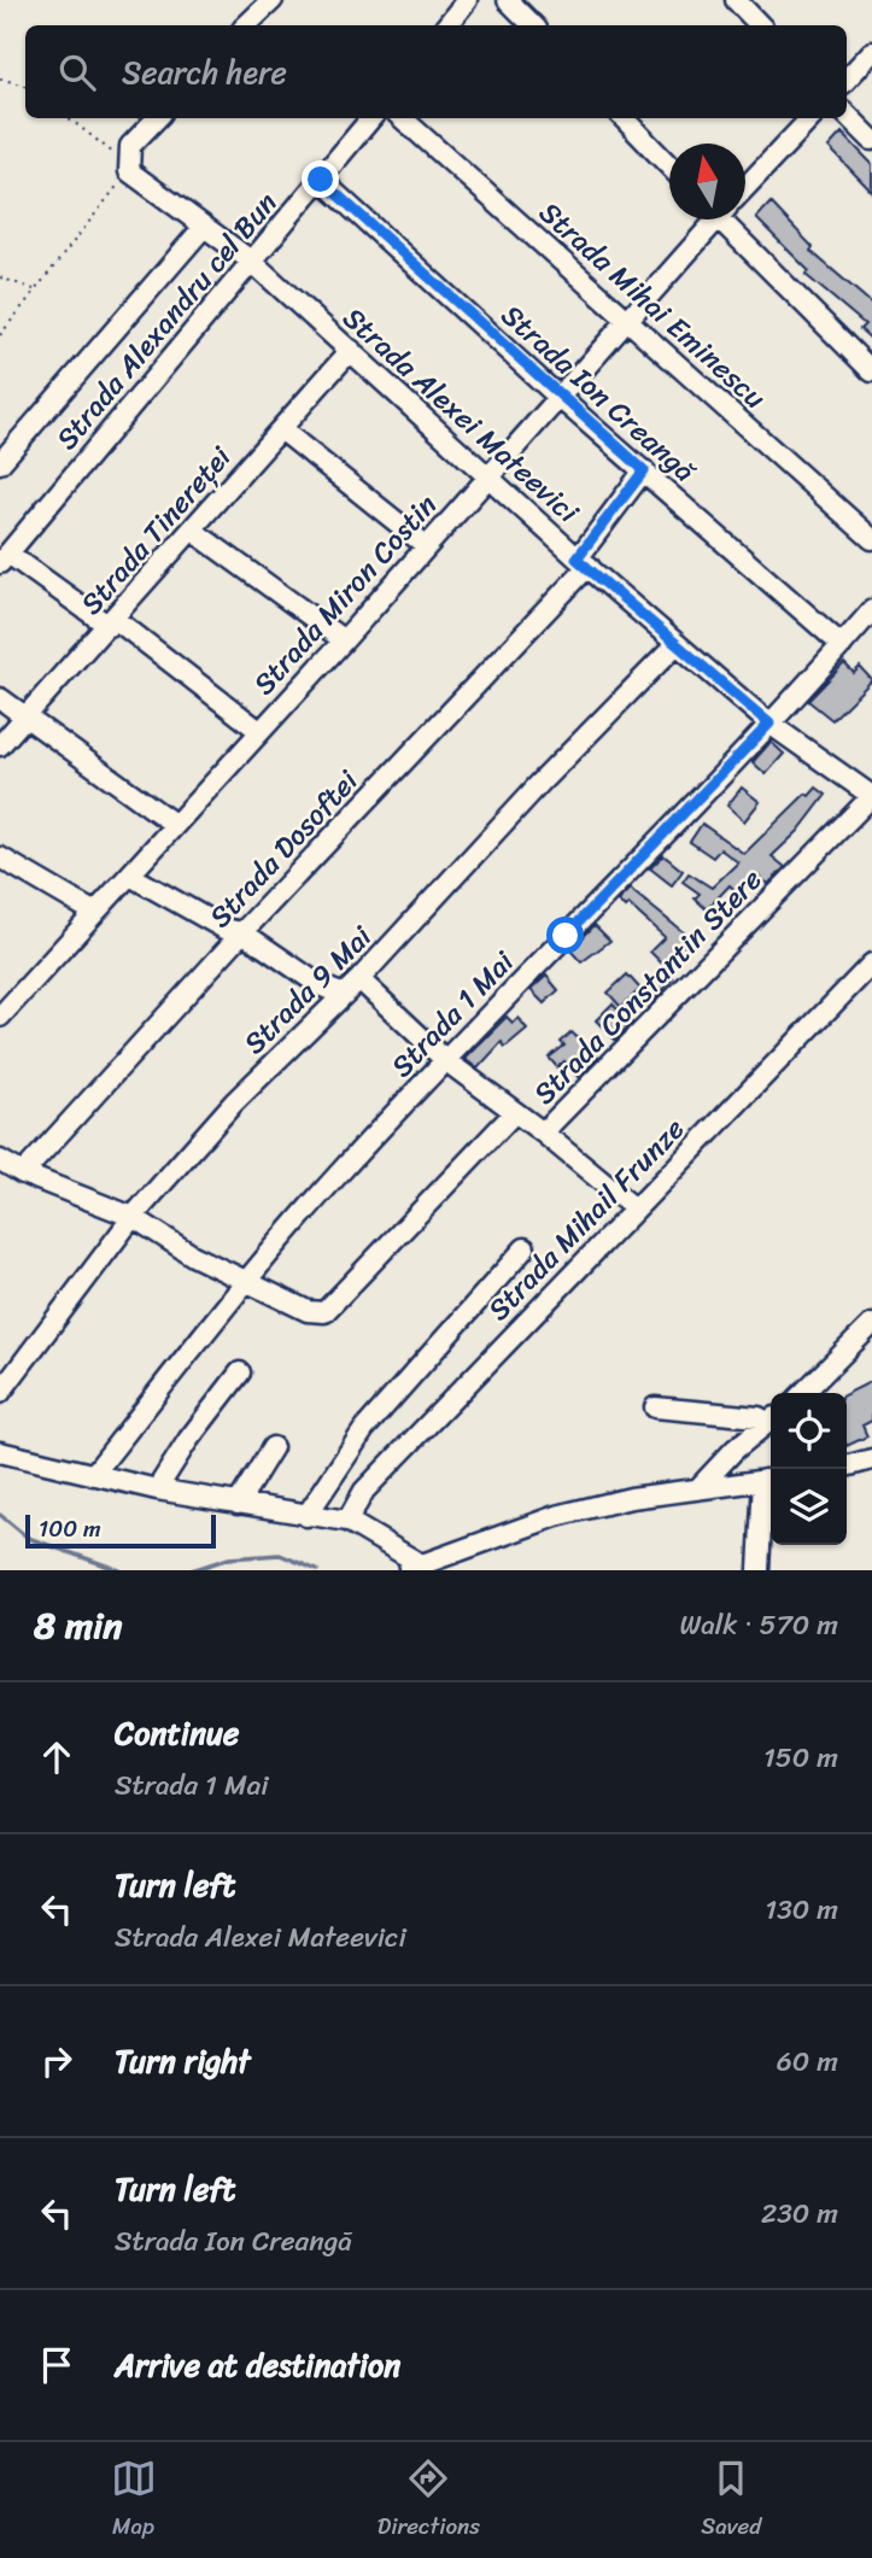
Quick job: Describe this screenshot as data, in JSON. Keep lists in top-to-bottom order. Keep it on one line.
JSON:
{"streets":{"street":["Strada Mihai Eminescu","Strada Alexandru cel Bun","Strada Ion Creangă","Strada Alexei Mateevici","Strada Tinereței","Strada Miron Costin","Strada Dosoftei","Strada Constantin Stere","Strada 9 Mai","Strada 1 Mai","Strada Mihail Frunze"]},"crossings":[["Strada Mihai Eminescu","Strada Miron Costin"],["Strada Alexandru cel Bun","Strada Ion Creangă"],["Strada Alexandru cel Bun","Strada Alexei Mateevici"],["Strada Ion Creangă","Strada Miron Costin"],["Strada Ion Creangă","Strada Dosoftei"],["Strada Ion Creangă","Strada 1 Mai"],["Strada Alexei Mateevici","Strada Tinereței"],["Strada Alexei Mateevici","Strada Miron Costin"],["Strada Alexei Mateevici","Strada Dosoftei"],["Strada Alexei Mateevici","Strada Constantin Stere"],["Strada Alexei Mateevici","Strada 9 Mai"],["Strada Alexei Mateevici","Strada 1 Mai"],["Strada Dosoftei","Strada Constantin Stere"],["Strada Constantin Stere","Strada 9 Mai"],["Strada Constantin Stere","Strada 1 Mai"]],"scale_bar":"100 m","north":"top","page":{"search":"Search here","scale":"100 m","heading":["8 min","Walk · 570 m"],"list":[["Continue","Strada 1 Mai","150 m"],["Turn left","Strada Alexei Mateevici","130 m"],["Turn right","60 m"],["Turn left","Strada Ion Creangă","230 m"],"Arrive at destination"],"nav":["Map","Directions","Saved"]}}
